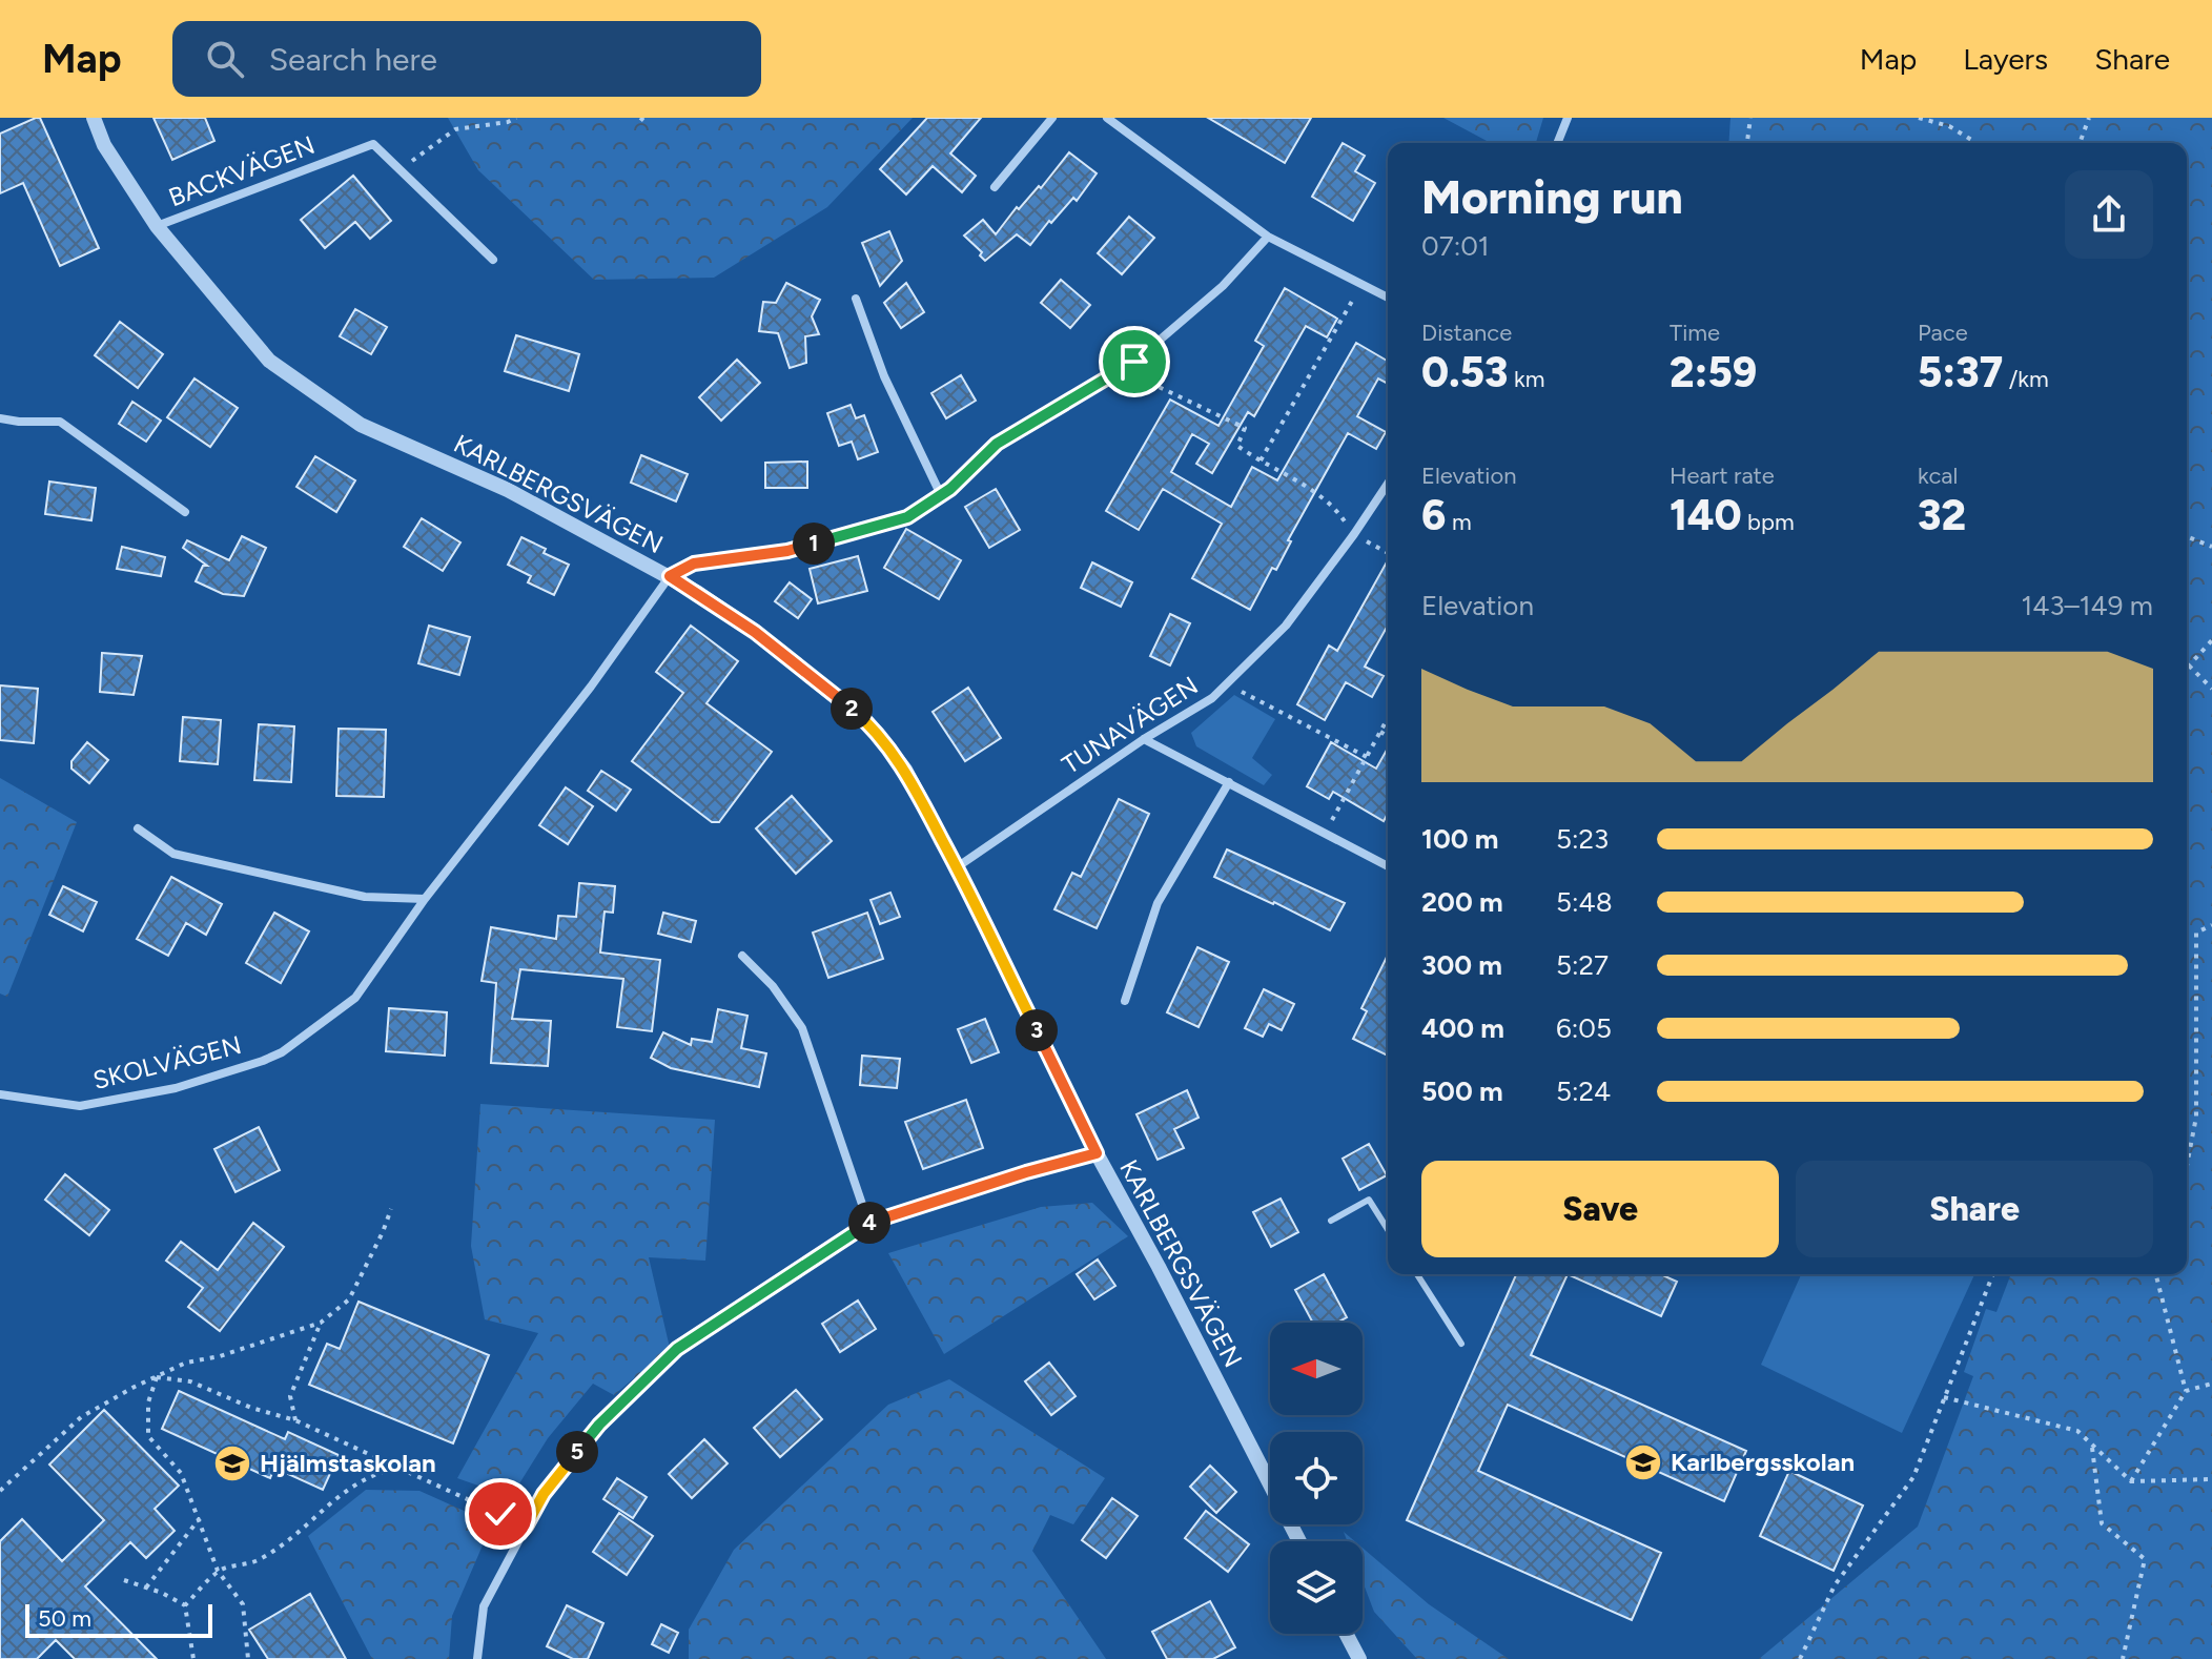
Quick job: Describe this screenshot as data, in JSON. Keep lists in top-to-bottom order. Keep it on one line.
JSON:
{"streets":{"street":["BACKVÄGEN","KARLBERGSVÄGEN","TUNAVÄGEN","SKOLVÄGEN"]},"crossings":[["BACKVÄGEN","KARLBERGSVÄGEN"],["KARLBERGSVÄGEN","TUNAVÄGEN"],["KARLBERGSVÄGEN","SKOLVÄGEN"]],"places":{"school or university":["Karlbergsskolan","Hjälmstaskolan"]},"scale_bar":"50 m","north":"left","page":{"header":"Map","search":"Search here","nav":["Map","Layers","Share"],"heading":["Morning run","07:01"],"stats":[["Distance","0.53 km"],["Time","2:59"],["Pace","5:37 /km"],["Elevation","6 m"],["Heart rate","140 bpm"],["kcal","32"]],"pins":["1","2","3","4","5"],"chart":["Elevation","143–149 m"],"list":[{"name":"100 m","note":"5:23"},{"name":"200 m","note":"5:48"},{"name":"300 m","note":"5:27"},{"name":"400 m","note":"6:05"},{"name":"500 m","note":"5:24"}],"buttons":["Save","Share"],"scale":"50 m"}}
